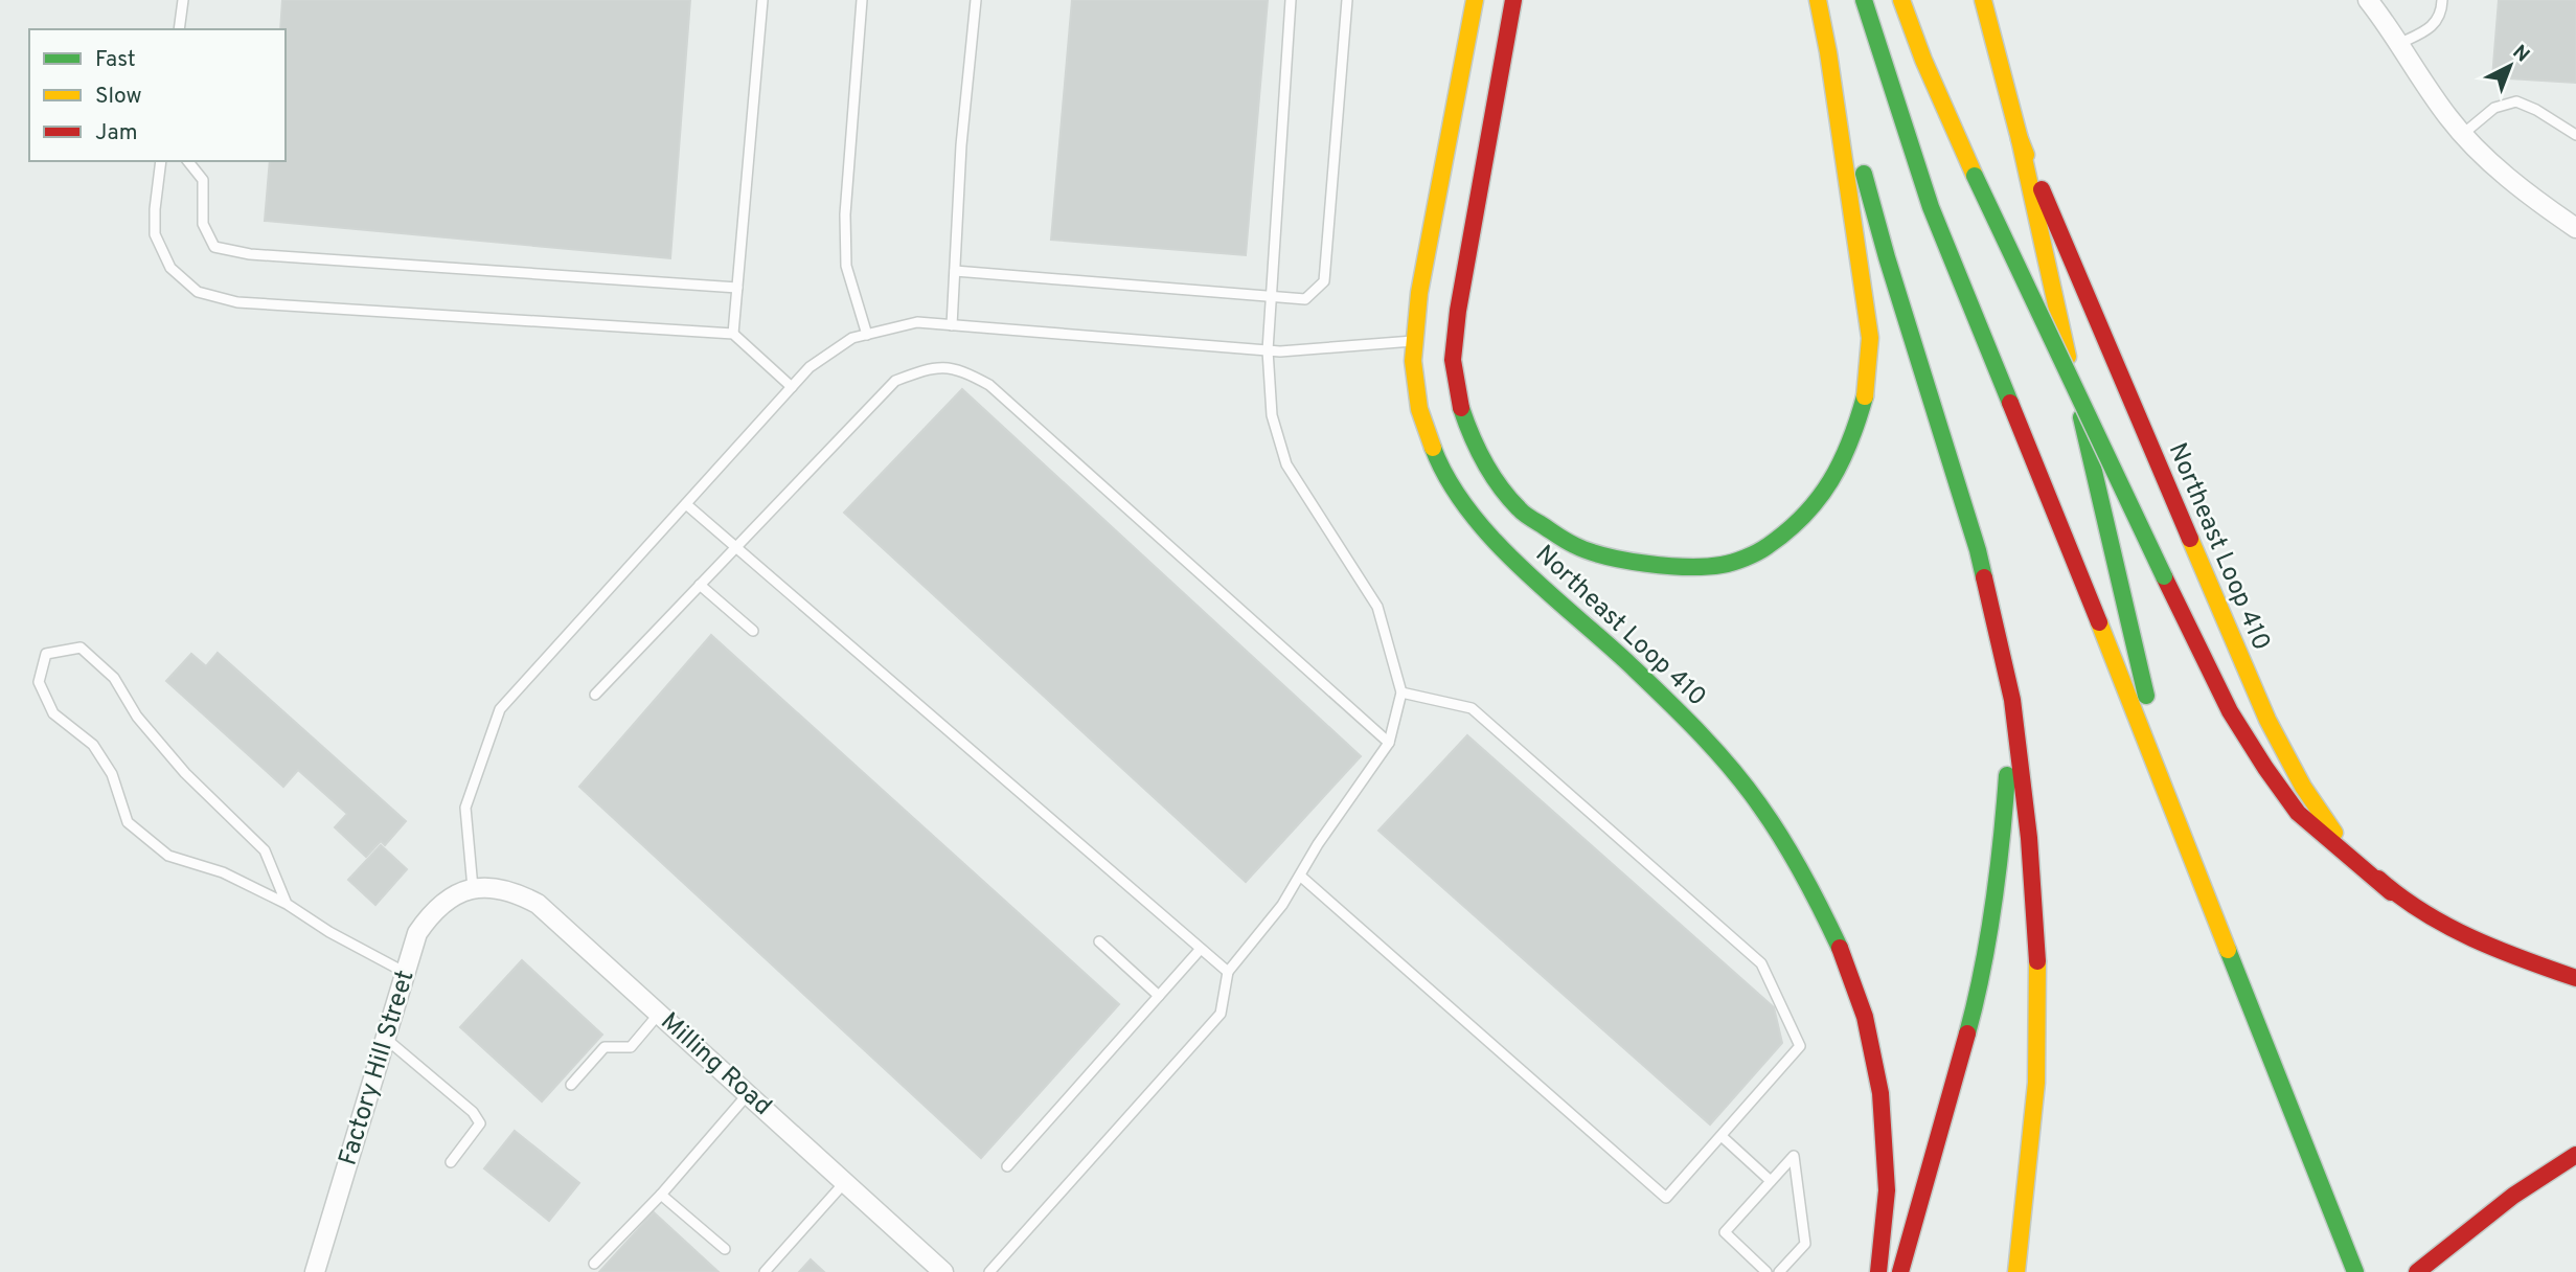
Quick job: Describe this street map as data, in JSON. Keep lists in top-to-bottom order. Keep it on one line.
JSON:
{"streets":{"main road":["Northeast Loop 410"],"street":["Milling Road","Factory Hill Street"]},"crossings":[["Milling Road","Factory Hill Street"]],"legend":["Fast","Slow","Jam"],"north":"top right"}
